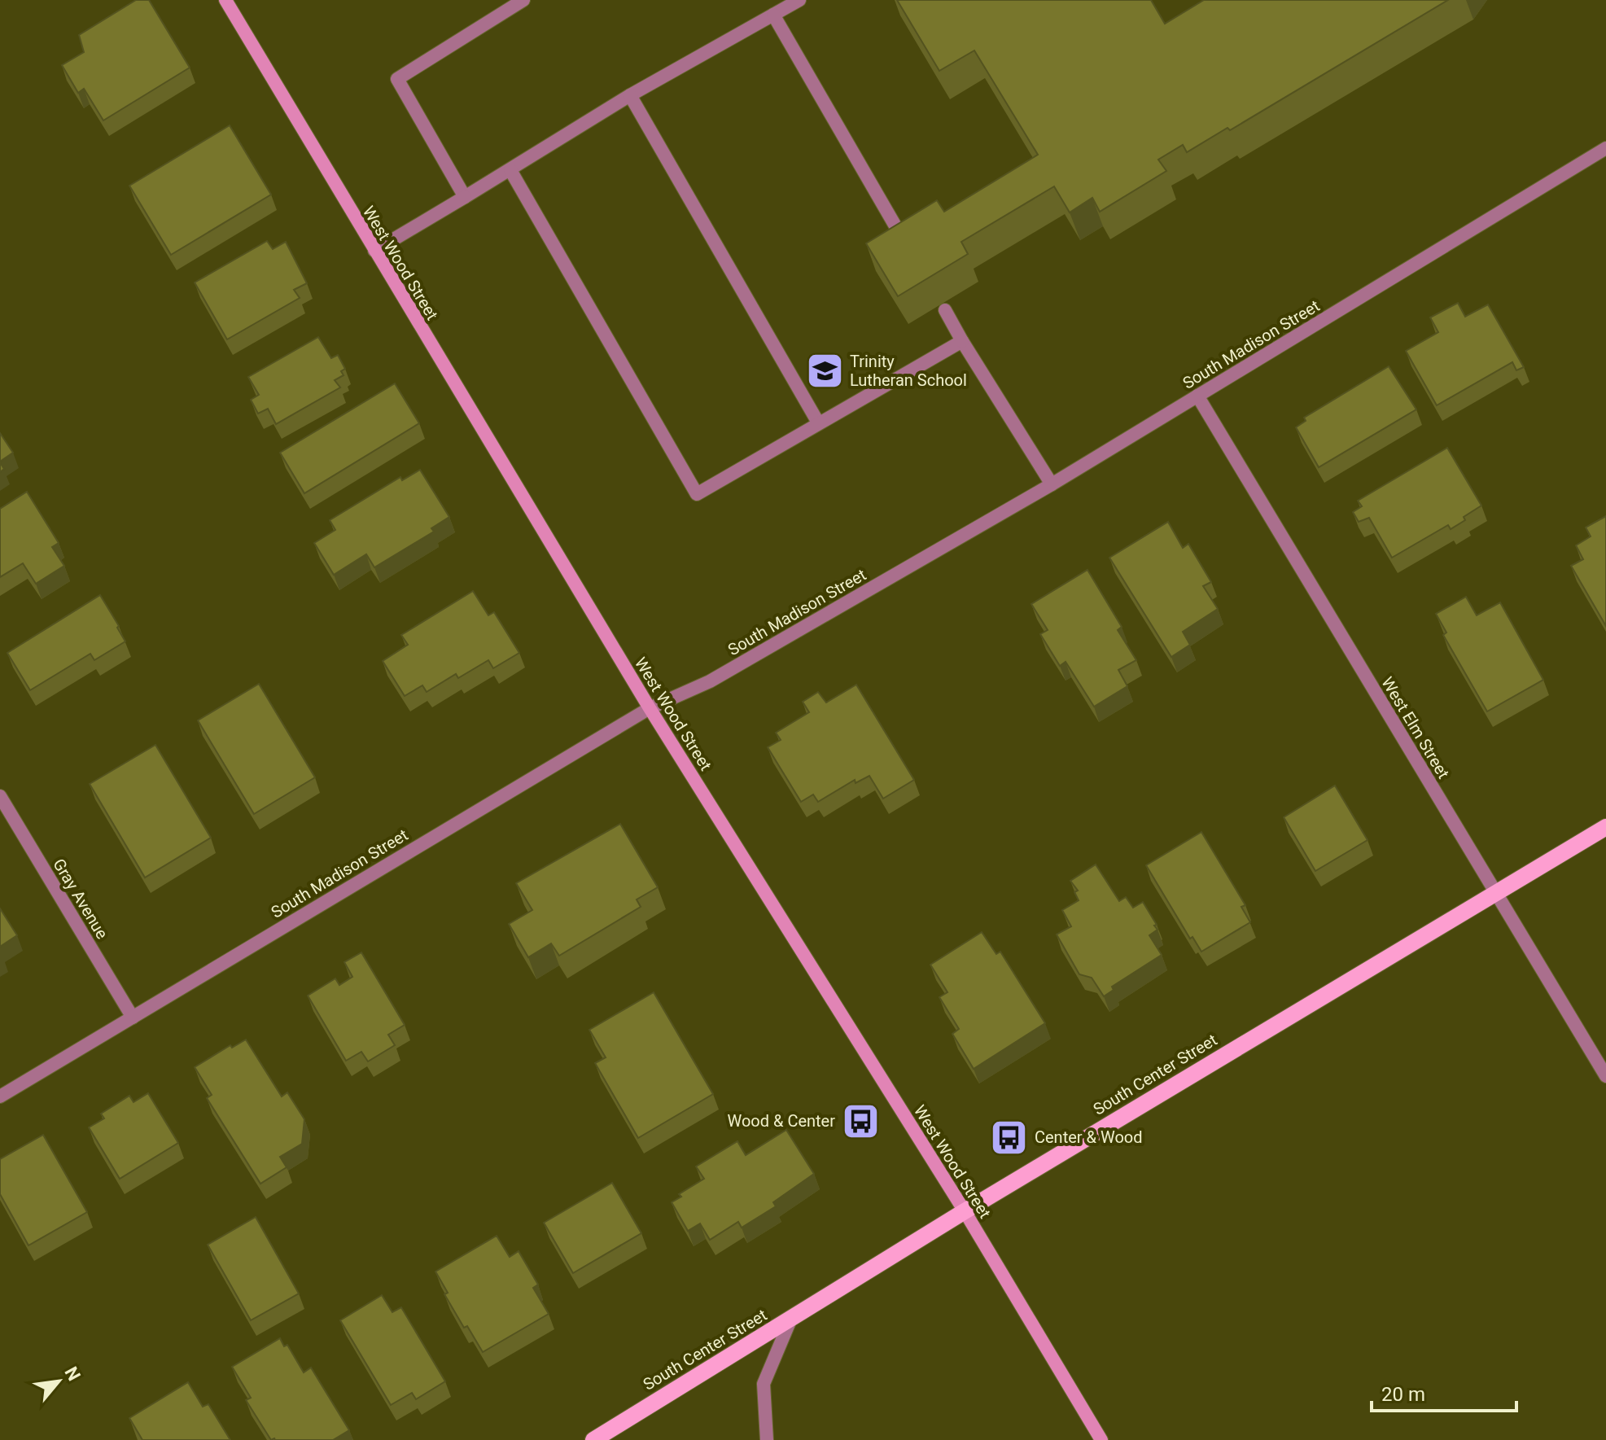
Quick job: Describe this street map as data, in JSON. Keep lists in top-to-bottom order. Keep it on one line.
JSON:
{"streets":{"main road":["South Center Street"],"street":["West Wood Street","South Madison Street","West Elm Street","Gray Avenue"]},"crossings":[["West Wood Street","South Madison Street"],["West Wood Street","South Center Street"],["South Madison Street","West Elm Street"],["South Madison Street","Gray Avenue"],["West Elm Street","South Center Street"]],"places":{"school or university":["Trinity Lutheran School"],"bus stop":["Wood & Center","Center & Wood"]},"scale_bar":"20 m","north":"top right"}
